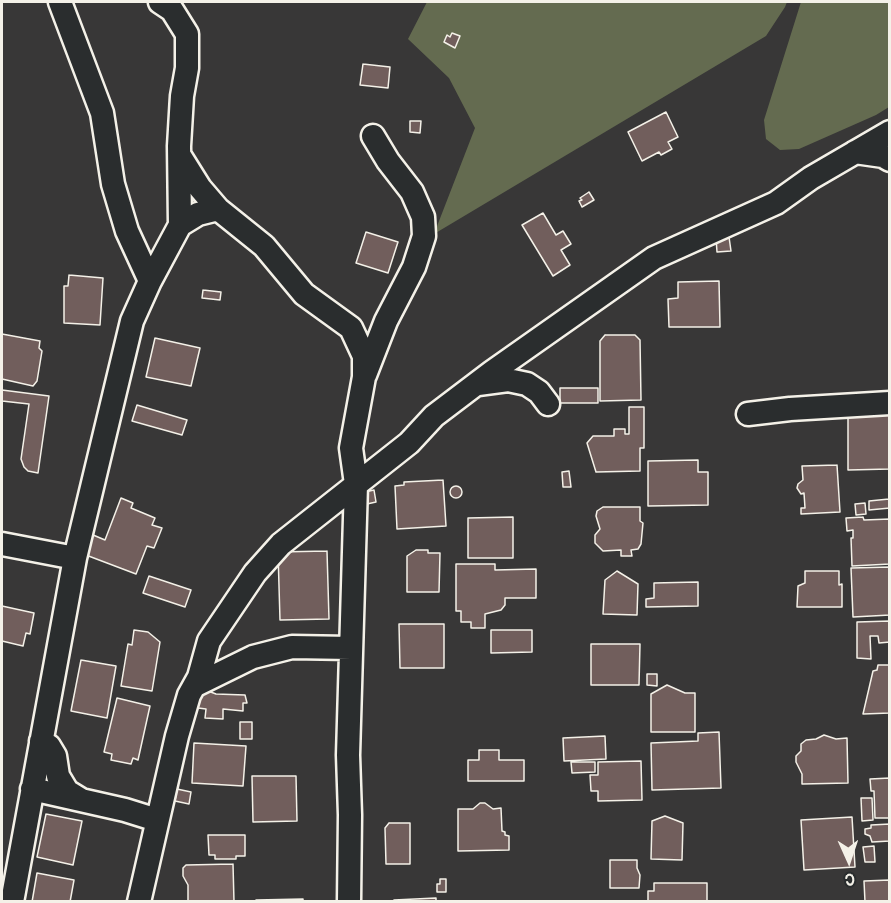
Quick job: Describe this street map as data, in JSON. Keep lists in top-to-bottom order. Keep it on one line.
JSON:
{"north":"bottom"}
